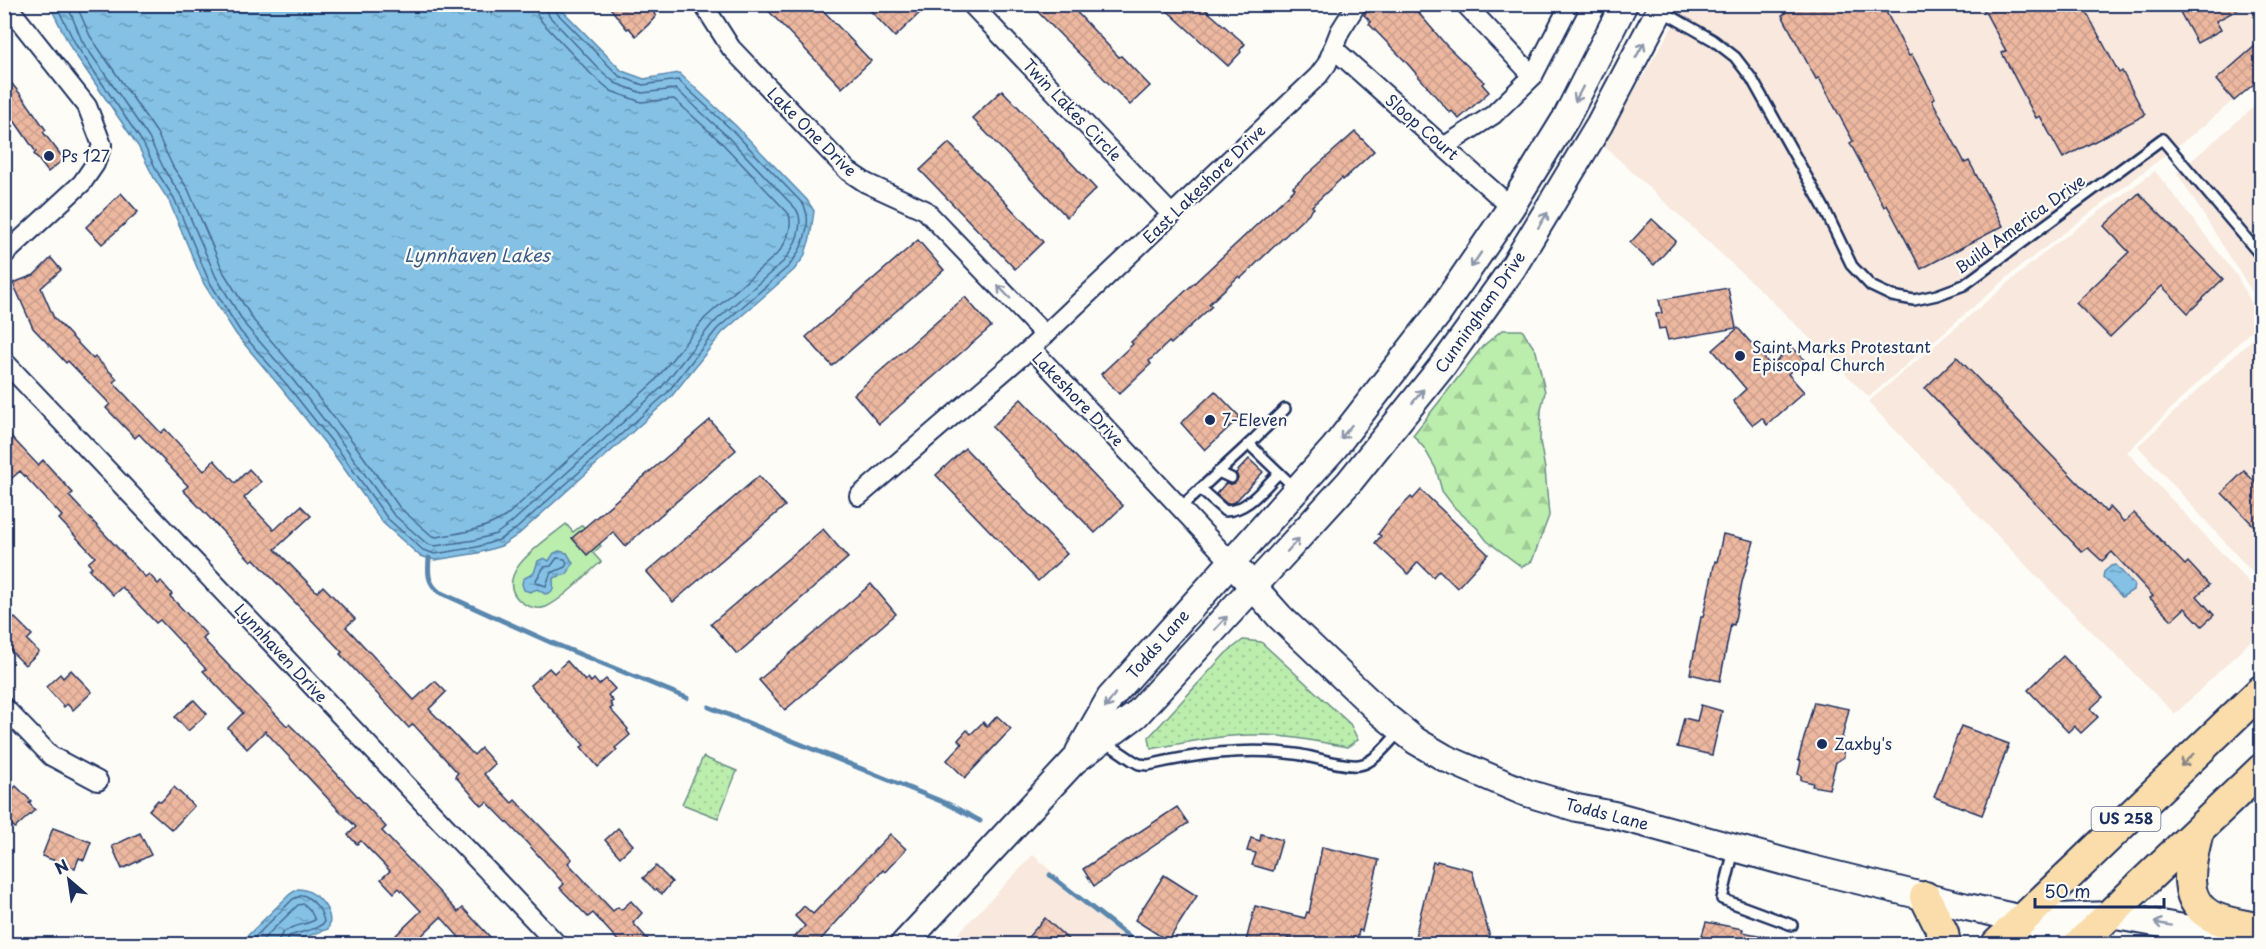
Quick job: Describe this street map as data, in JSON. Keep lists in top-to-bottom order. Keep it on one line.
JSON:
{"streets":{"highway":["US 258"],"main road":["Cunningham Drive","Todds Lane"],"street":["Twin Lakes Circle","Sloop Court","Lake One Drive","East Lakeshore Drive","Lakeshore Drive","Lynnhaven Drive"],"lane":["Build America Drive"]},"crossings":[["Twin Lakes Circle","East Lakeshore Drive"],["Sloop Court","East Lakeshore Drive"],["Sloop Court","Cunningham Drive"],["Lake One Drive","East Lakeshore Drive"],["East Lakeshore Drive","Lakeshore Drive"],["Build America Drive","Cunningham Drive"],["Cunningham Drive","Lakeshore Drive"],["Cunningham Drive","Todds Lane"],["Lakeshore Drive","Todds Lane"],["Todds Lane","US 258"]],"one_way":["Lake One Drive"],"water":["Lynnhaven Lakes"],"places":["Ps 127","Saint Marks Protestant Episcopal Church","7-Eleven","Zaxby's"],"scale_bar":"50 m","north":"top left"}
